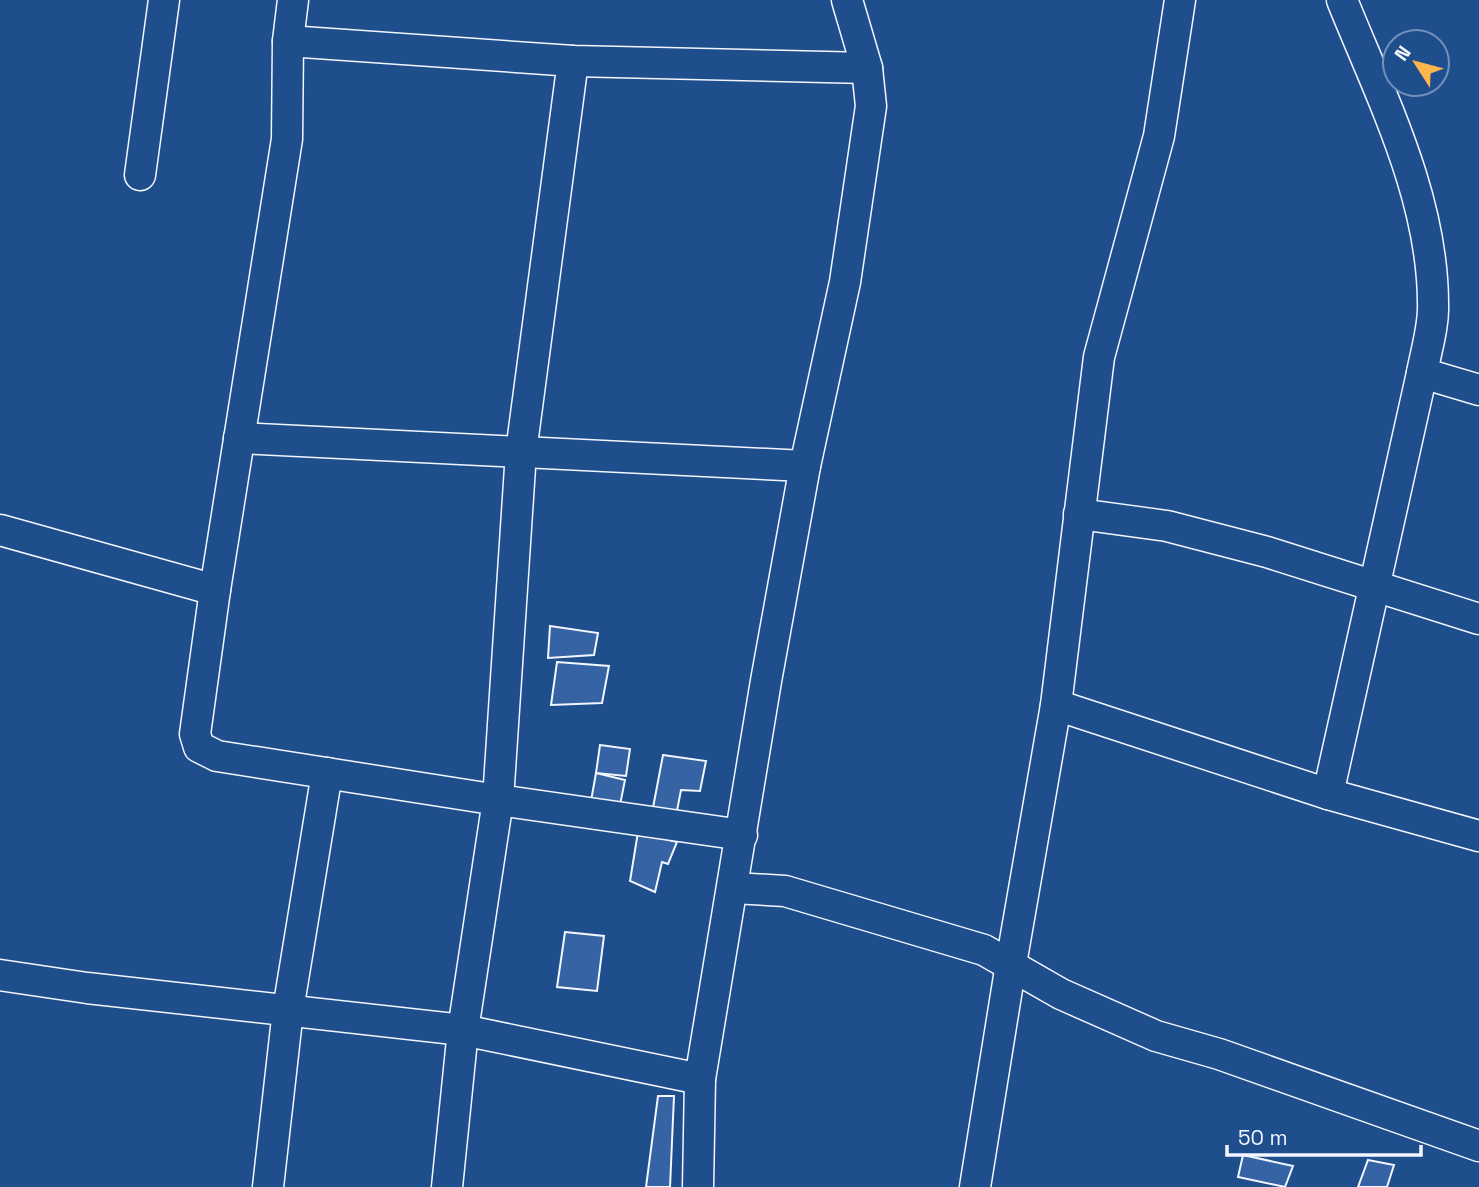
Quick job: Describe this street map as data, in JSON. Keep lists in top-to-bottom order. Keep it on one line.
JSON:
{"scale_bar":"50 m","north":"top left"}
